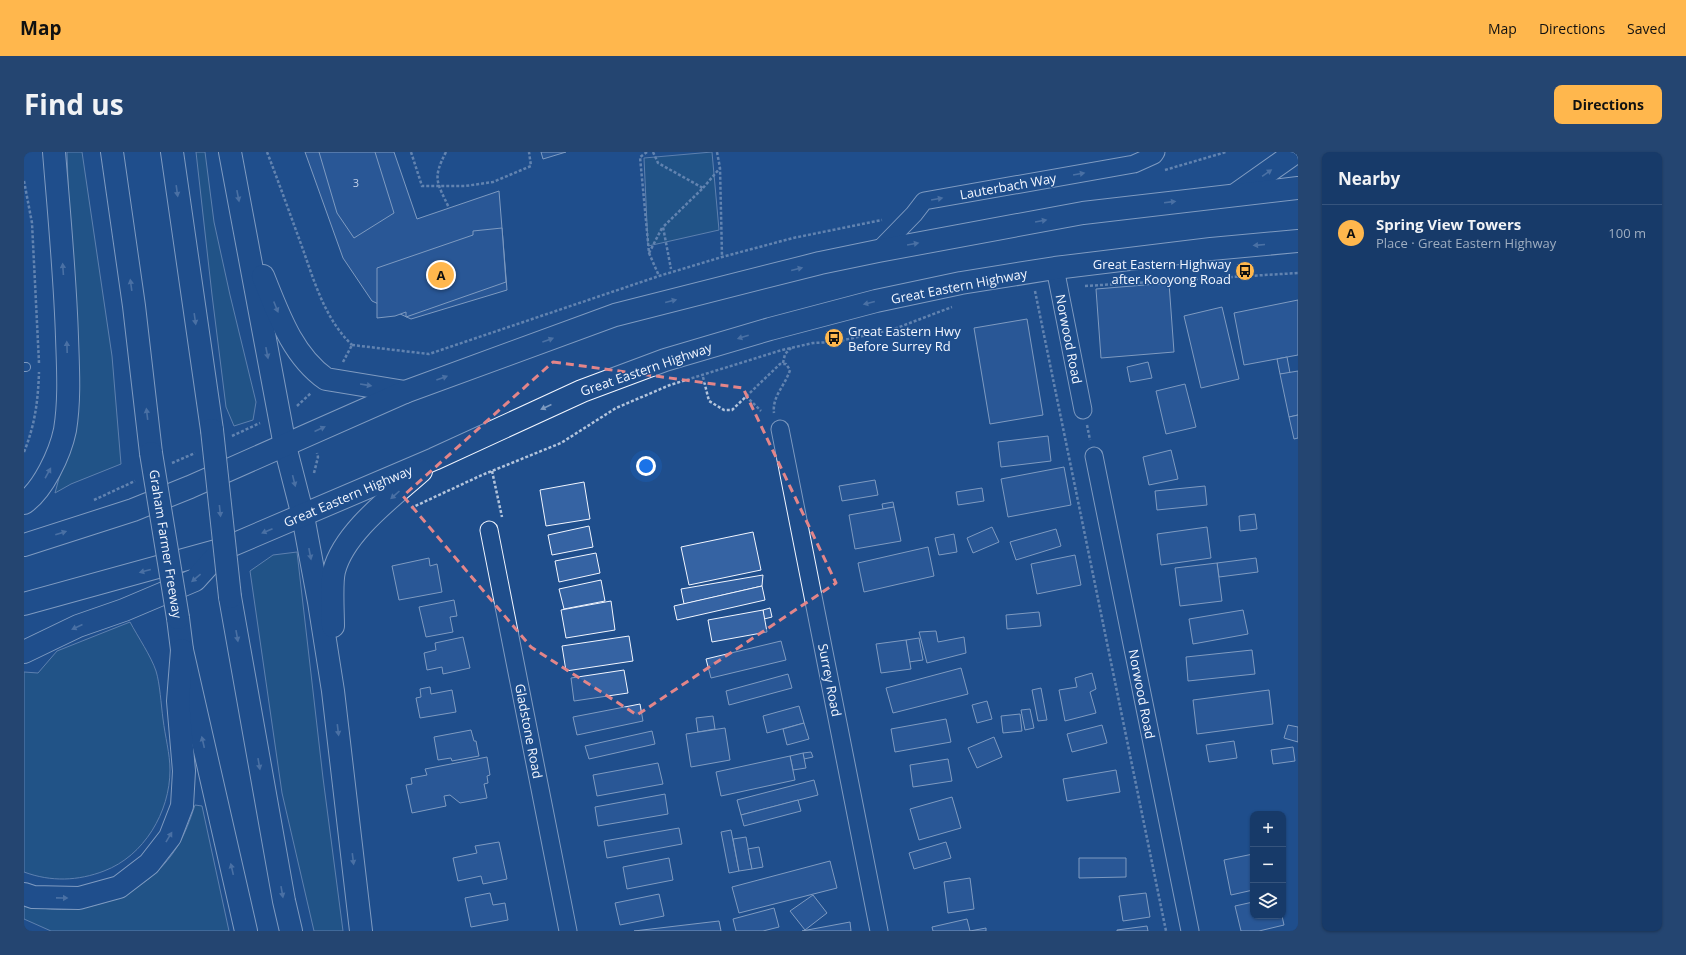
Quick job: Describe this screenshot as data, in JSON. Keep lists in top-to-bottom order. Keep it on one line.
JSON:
{"streets":{"highway":["Great Eastern Highway","Graham Farmer Freeway"],"street":["Lauterbach Way","Norwood Road","Surrey Road","Gladstone Road"]},"crossings":[["Great Eastern Highway","Norwood Road"]],"one_way":["Lauterbach Way"],"places":{"bus stop":["Great Eastern Highway after Kooyong Road","Great Eastern Hwy Before Surrey Rd"]},"house_numbers":["3"],"page":{"header":"Map","nav":["Map","Directions","Saved"],"title":"Find us","buttons":"Directions","heading":"Nearby","list":[{"mark":"A","name":"Spring View Towers","note":"Place · Great Eastern Highway","value":"100 m"}],"pins":"A","map_buttons":["+","−"]}}
